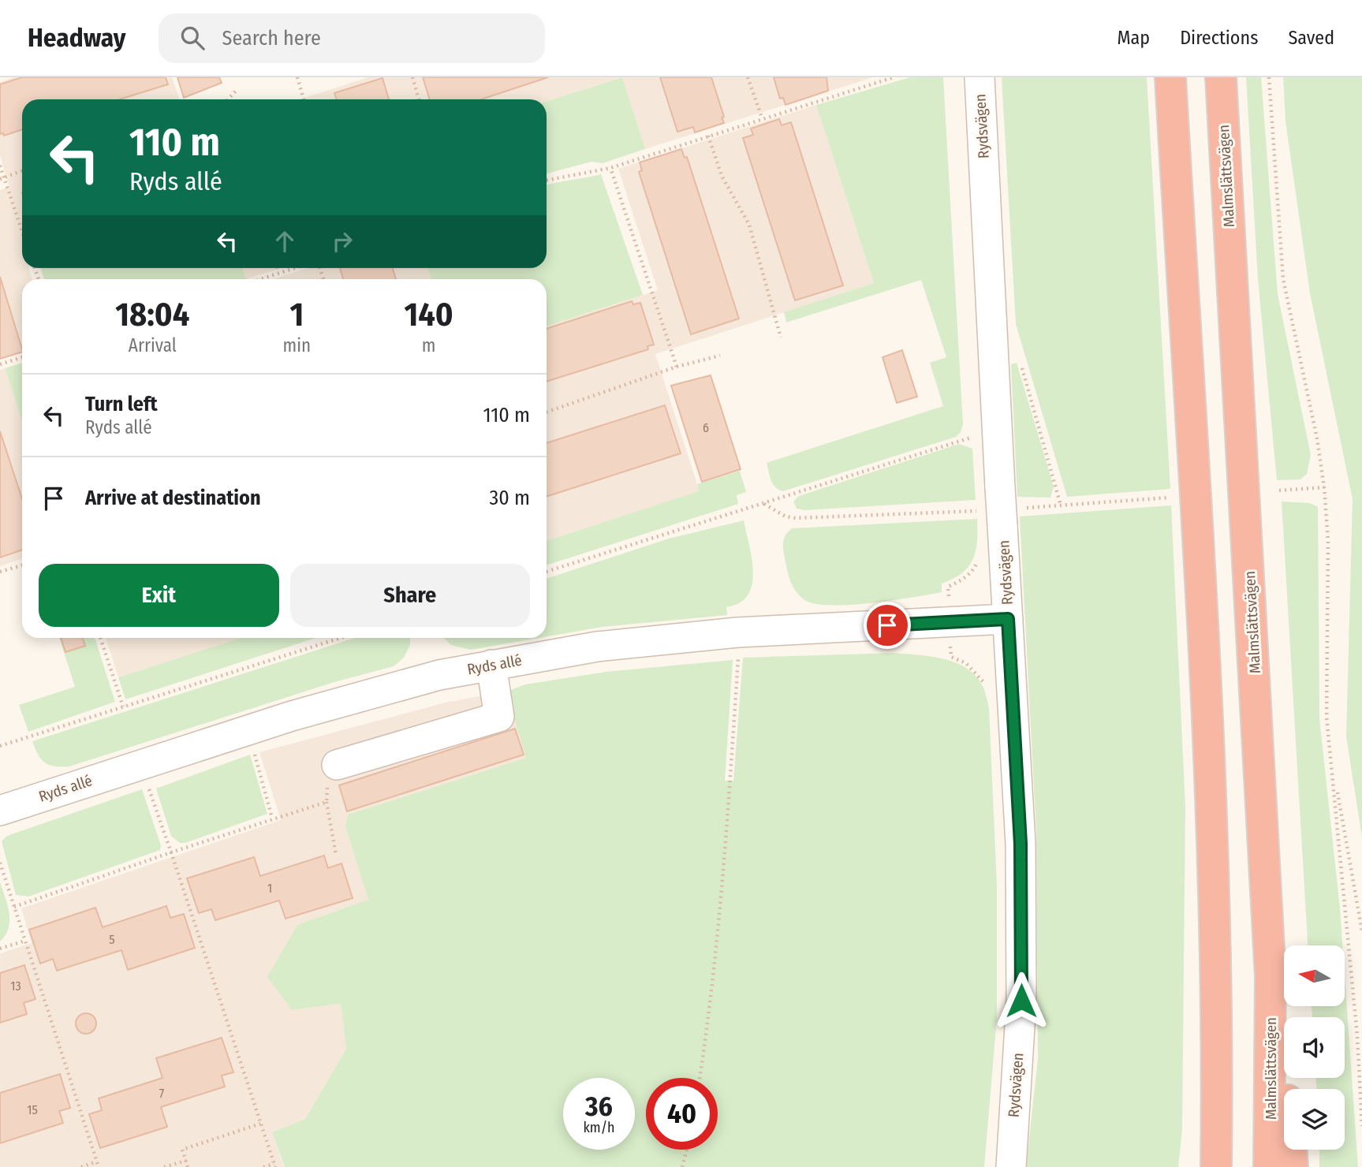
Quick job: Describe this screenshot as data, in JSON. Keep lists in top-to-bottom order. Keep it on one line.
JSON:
{"streets":{"highway":["Malmslättsvägen"],"street":["Rydsvägen","Ryds allé"]},"crossings":[["Rydsvägen","Ryds allé"]],"house_numbers":["6","1","5","13","7","15"],"north":"left","page":{"header":"Headway","search":"Search here","nav":["Map","Directions","Saved"],"turn":["110 m","Ryds allé"],"eta":["18:04","Arrival","1","min","140","m"],"list":[{"name":"Turn left","note":"Ryds allé","value":"110 m"},{"name":"Arrive at destination","value":"30 m"}],"buttons":["Exit","Share"],"speed":"36 km/h","limit":"40"}}
